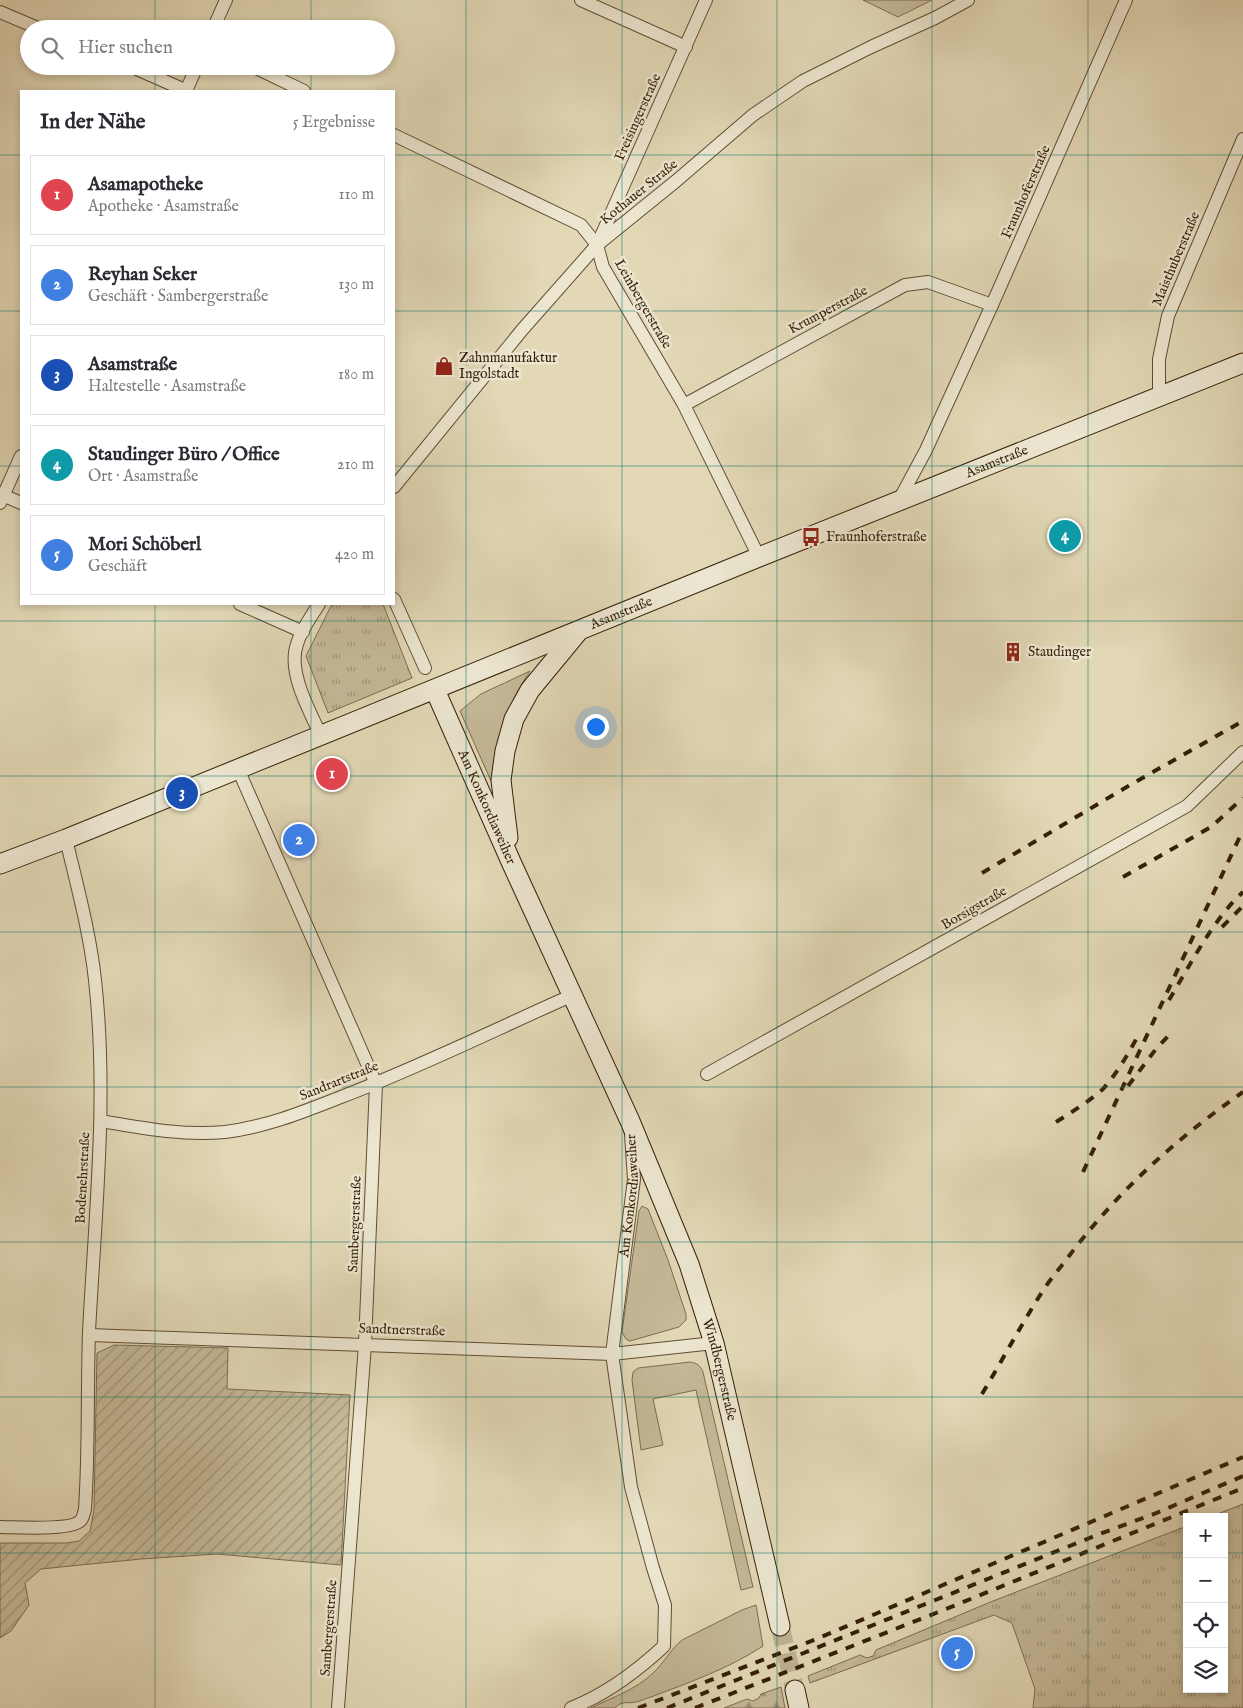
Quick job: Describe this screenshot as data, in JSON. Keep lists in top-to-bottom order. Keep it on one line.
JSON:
{"streets":{"street":["Freisingerstraße","Kothauer Straße","Fraunhoferstraße","Maisthuberstraße","Leinbergerstraße","Krumperstraße","Asamstraße","Am Konkordiaweiher","Borsigstraße","Sandrartstraße","Bodenehrstraße","Sambergerstraße","Sandtnerstraße","Windbergerstraße"]},"crossings":[["Freisingerstraße","Kothauer Straße"],["Freisingerstraße","Leinbergerstraße"],["Kothauer Straße","Leinbergerstraße"],["Fraunhoferstraße","Krumperstraße"],["Fraunhoferstraße","Asamstraße"],["Maisthuberstraße","Asamstraße"],["Leinbergerstraße","Krumperstraße"],["Leinbergerstraße","Asamstraße"],["Asamstraße","Am Konkordiaweiher"],["Asamstraße","Bodenehrstraße"],["Asamstraße","Sambergerstraße"],["Am Konkordiaweiher","Sandrartstraße"],["Am Konkordiaweiher","Sandtnerstraße"],["Am Konkordiaweiher","Windbergerstraße"],["Sandrartstraße","Bodenehrstraße"],["Sandrartstraße","Sambergerstraße"],["Bodenehrstraße","Sandtnerstraße"],["Sambergerstraße","Sandtnerstraße"],["Sandtnerstraße","Windbergerstraße"]],"places":{"shop":["Zahnmanufaktur Ingolstadt"],"bus stop":["Fraunhoferstraße"],"building":["Staudinger"]},"page":{"search":"Hier suchen","heading":["In der Nähe","5 Ergebnisse"],"list":[{"mark":"1","name":"Asamapotheke","note":"Apotheke · Asamstraße","value":"110 m"},{"mark":"2","name":"Reyhan Seker","note":"Geschäft · Sambergerstraße","value":"130 m"},{"mark":"3","name":"Asamstraße","note":"Haltestelle · Asamstraße","value":"180 m"},{"mark":"4","name":"Staudinger Büro / Office","note":"Ort · Asamstraße","value":"210 m"},{"mark":"5","name":"Mori Schöberl","note":"Geschäft","value":"420 m"}],"pins":["4","1","3","2","5"],"map_buttons":["+","−"]}}
